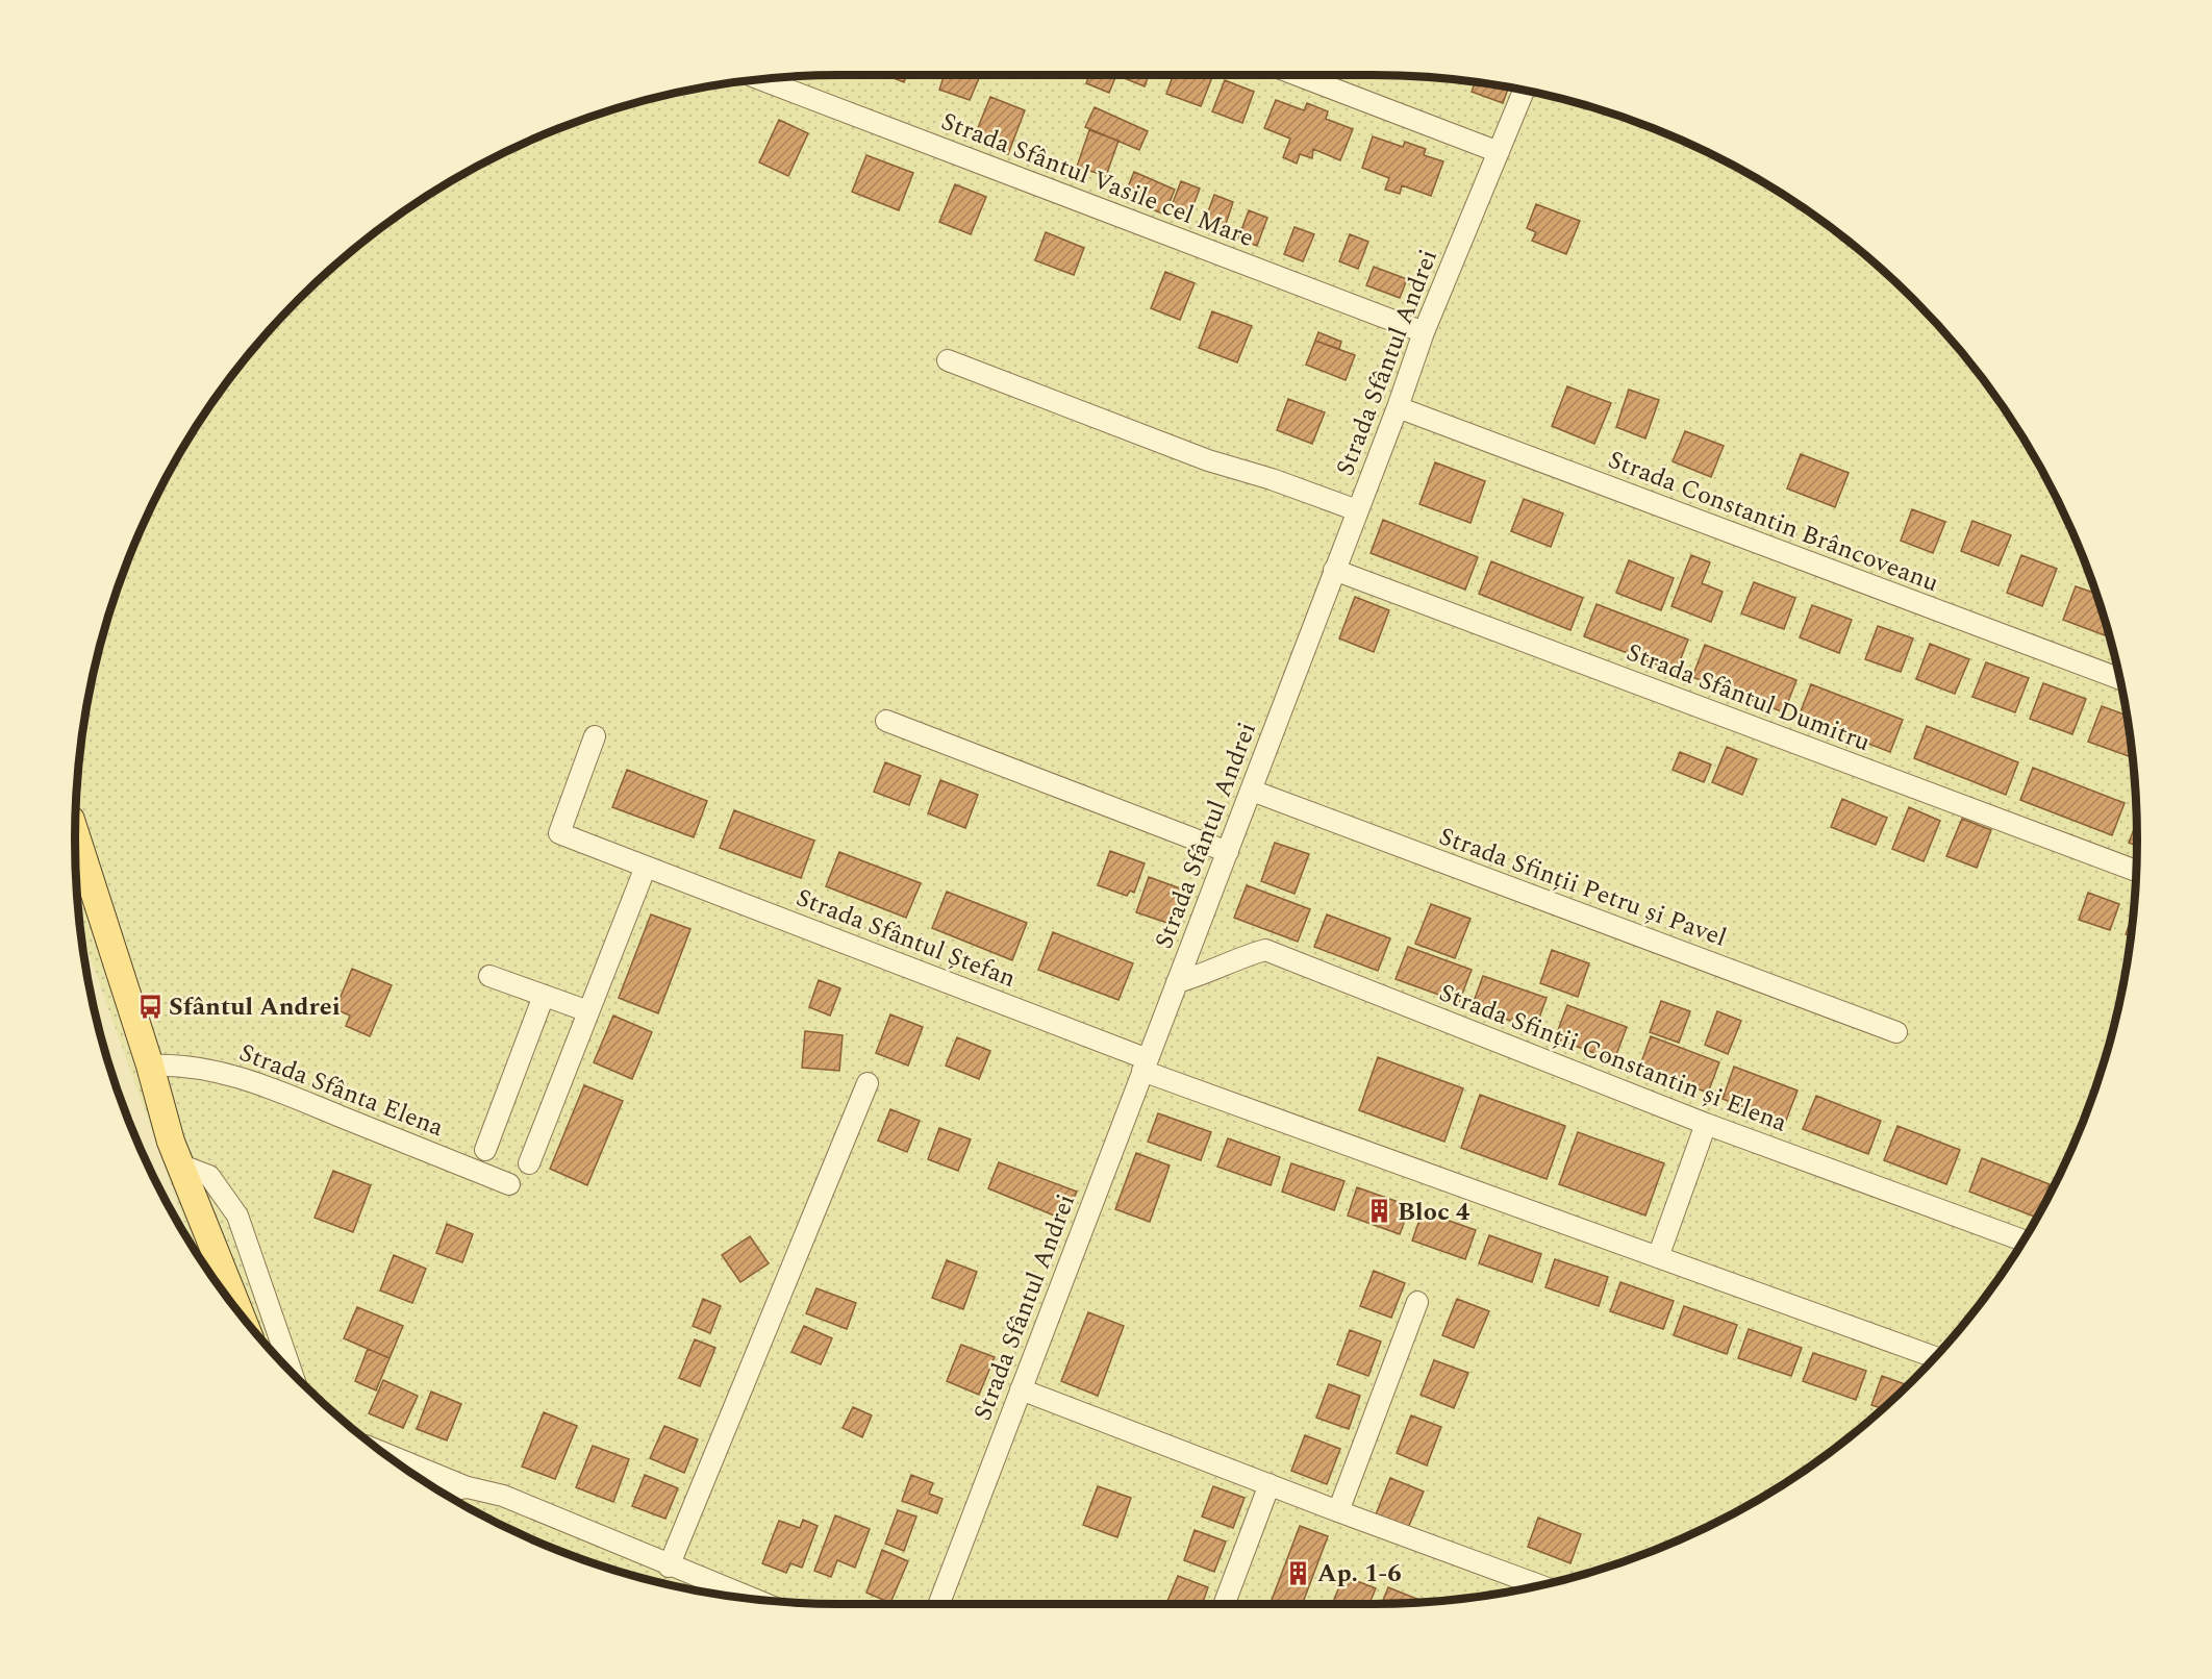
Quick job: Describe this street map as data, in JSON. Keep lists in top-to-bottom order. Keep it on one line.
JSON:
{"streets":{"street":["Strada Sfântul Vasile cel Mare","Strada Sfântul Andrei","Strada Constantin Brâncoveanu","Strada Sfântul Dumitru","Strada Sfinții Petru și Pavel","Strada Sfântul Ștefan","Strada Sfinții Constantin și Elena","Strada Sfânta Elena"]},"crossings":[["Strada Sfântul Vasile cel Mare","Strada Sfântul Andrei"],["Strada Sfântul Andrei","Strada Constantin Brâncoveanu"],["Strada Sfântul Andrei","Strada Sfântul Dumitru"],["Strada Sfântul Andrei","Strada Sfinții Petru și Pavel"],["Strada Sfântul Andrei","Strada Sfântul Ștefan"],["Strada Sfântul Andrei","Strada Sfinții Constantin și Elena"]],"places":{"bus stop":["Sfântul Andrei"],"building":["Bloc 4","Ap. 1-6"]}}
